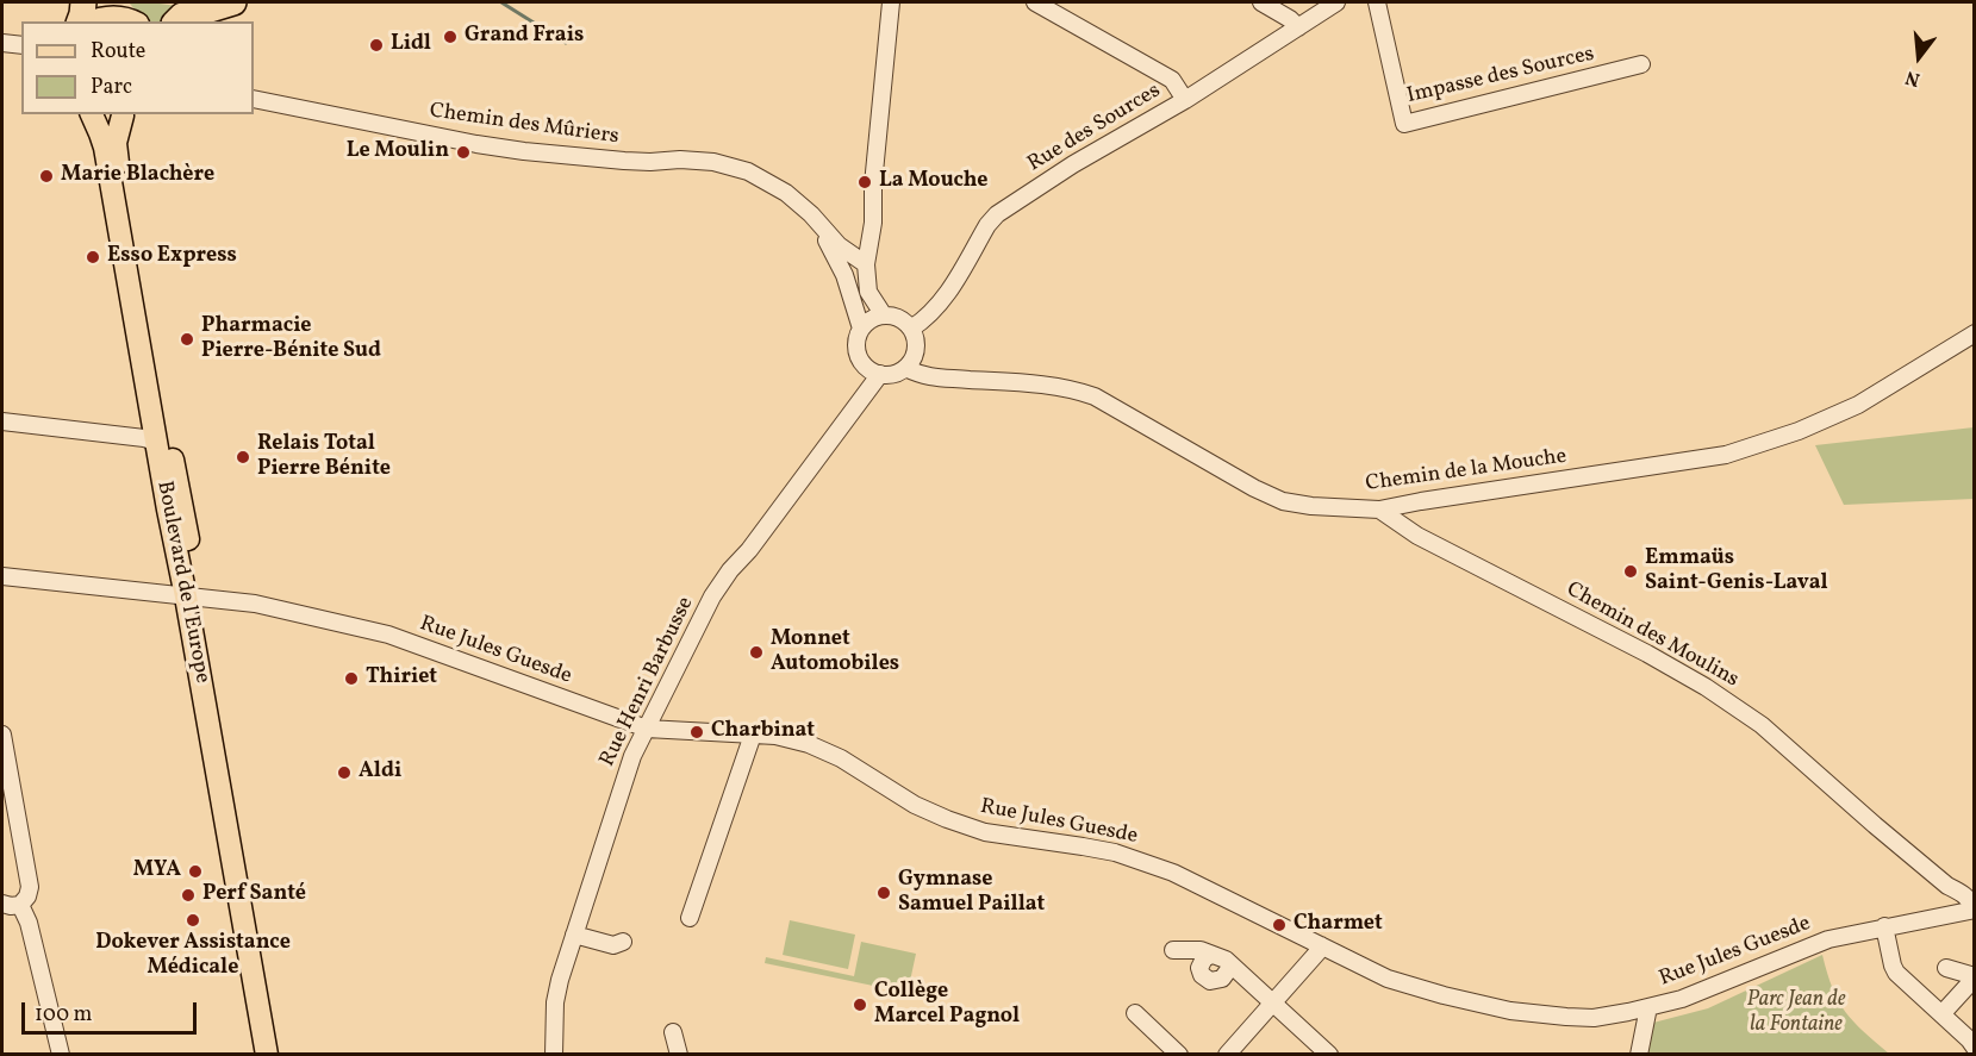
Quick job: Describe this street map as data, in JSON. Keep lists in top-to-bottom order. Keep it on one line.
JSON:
{"streets":{"main road":["Boulevard de l'Europe"],"street":["Impasse des Sources","Chemin des Mûriers","Rue des Sources","Chemin de la Mouche","Chemin des Moulins","Rue Jules Guesde","Rue Henri Barbusse"]},"crossings":[["Chemin des Mûriers","Rue des Sources"],["Chemin des Mûriers","Chemin de la Mouche"],["Chemin des Mûriers","Rue Henri Barbusse"],["Rue des Sources","Chemin de la Mouche"],["Rue des Sources","Rue Henri Barbusse"],["Chemin de la Mouche","Chemin des Moulins"],["Chemin de la Mouche","Rue Henri Barbusse"],["Boulevard de l'Europe","Rue Jules Guesde"],["Chemin des Moulins","Rue Jules Guesde"],["Rue Jules Guesde","Rue Henri Barbusse"]],"parks":["Parc Jean de la Fontaine"],"places":["Grand Frais","Lidl","Le Moulin","Marie Blachère","La Mouche","Esso Express","Pharmacie Pierre-Bénite Sud","Relais Total Pierre Bénite","Emmaüs Saint-Genis-Laval","Monnet Automobiles","Thiriet","Charbinat","Aldi","MYA","Gymnase Samuel Paillat","Perf Santé","Dokever Assistance Médicale","Charmet","Collège Marcel Pagnol"],"legend":["Route","Parc"],"scale_bar":"100 m","north":"bottom"}
